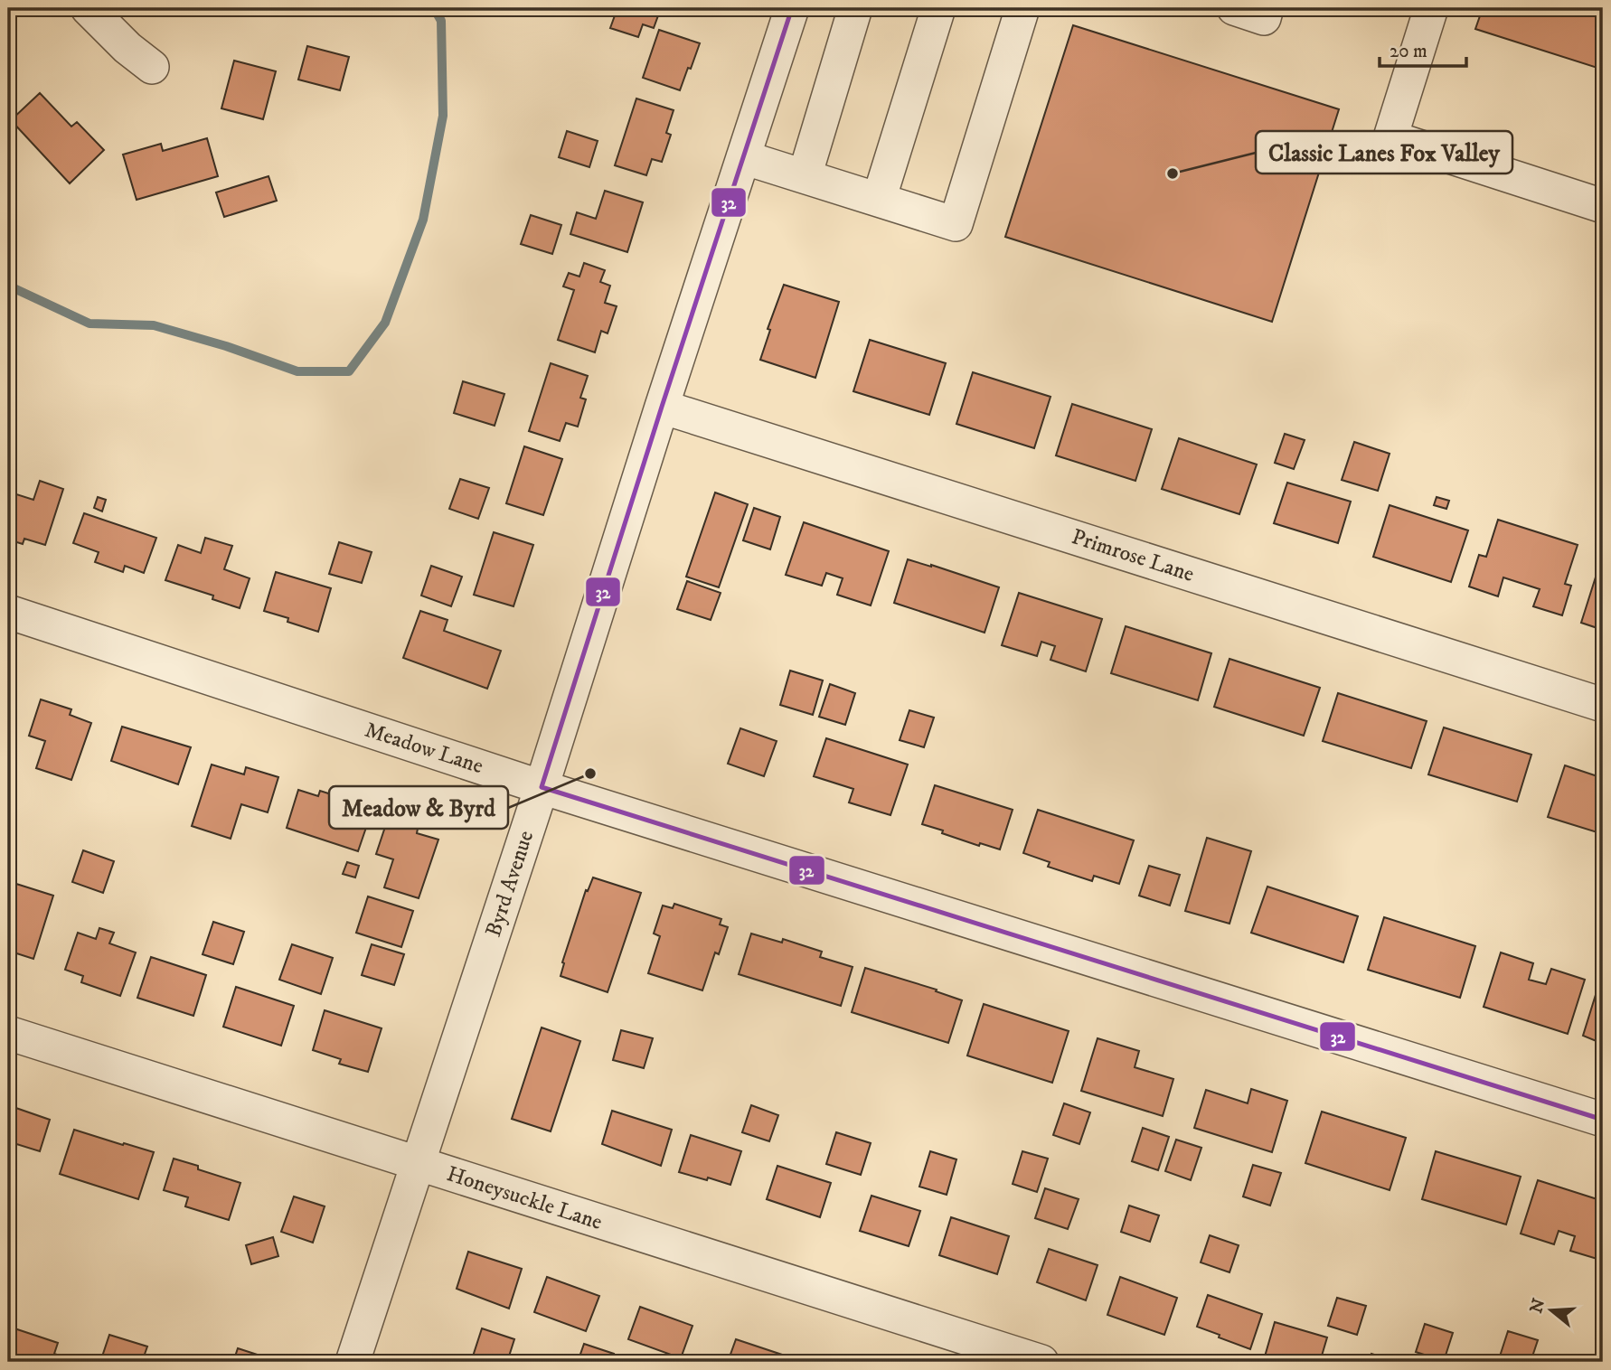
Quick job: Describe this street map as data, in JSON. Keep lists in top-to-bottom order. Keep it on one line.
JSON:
{"streets":{"street":["Primrose Lane","Meadow Lane","Byrd Avenue","Honeysuckle Lane"]},"crossings":[["Primrose Lane","Byrd Avenue"],["Meadow Lane","Byrd Avenue"],["Byrd Avenue","Honeysuckle Lane"]],"places":["Classic Lanes Fox Valley","Meadow & Byrd"],"lines":["transit line 32"],"scale_bar":"20 m","north":"left"}
